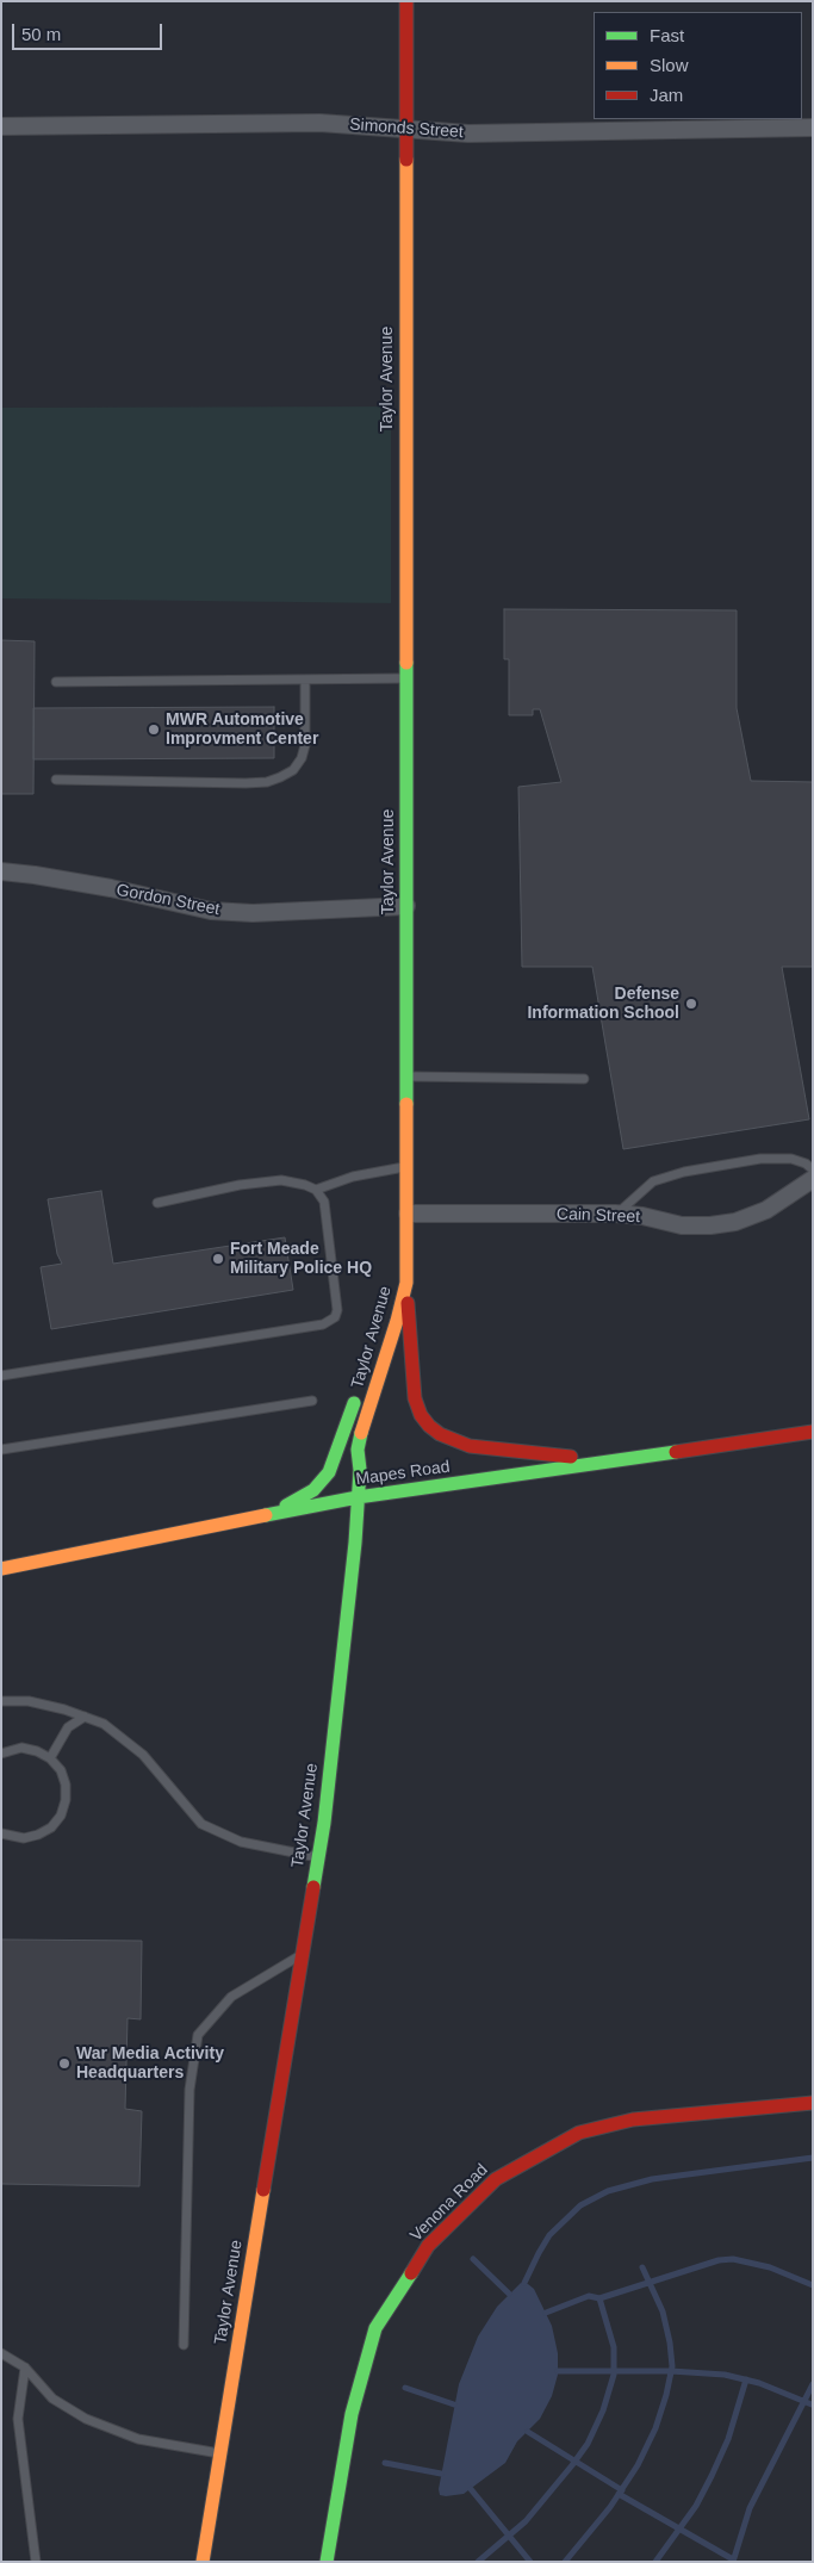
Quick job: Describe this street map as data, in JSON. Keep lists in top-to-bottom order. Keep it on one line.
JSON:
{"streets":{"street":["Simonds Street","Taylor Avenue","Gordon Street","Cain Street","Mapes Road","Venona Road"]},"crossings":[["Simonds Street","Taylor Avenue"],["Taylor Avenue","Gordon Street"],["Taylor Avenue","Cain Street"],["Taylor Avenue","Mapes Road"]],"places":["MWR Automotive Improvment Center","Defense Information School","Fort Meade Military Police HQ","War Media Activity Headquarters"],"legend":["Fast","Slow","Jam"],"scale_bar":"50 m"}
